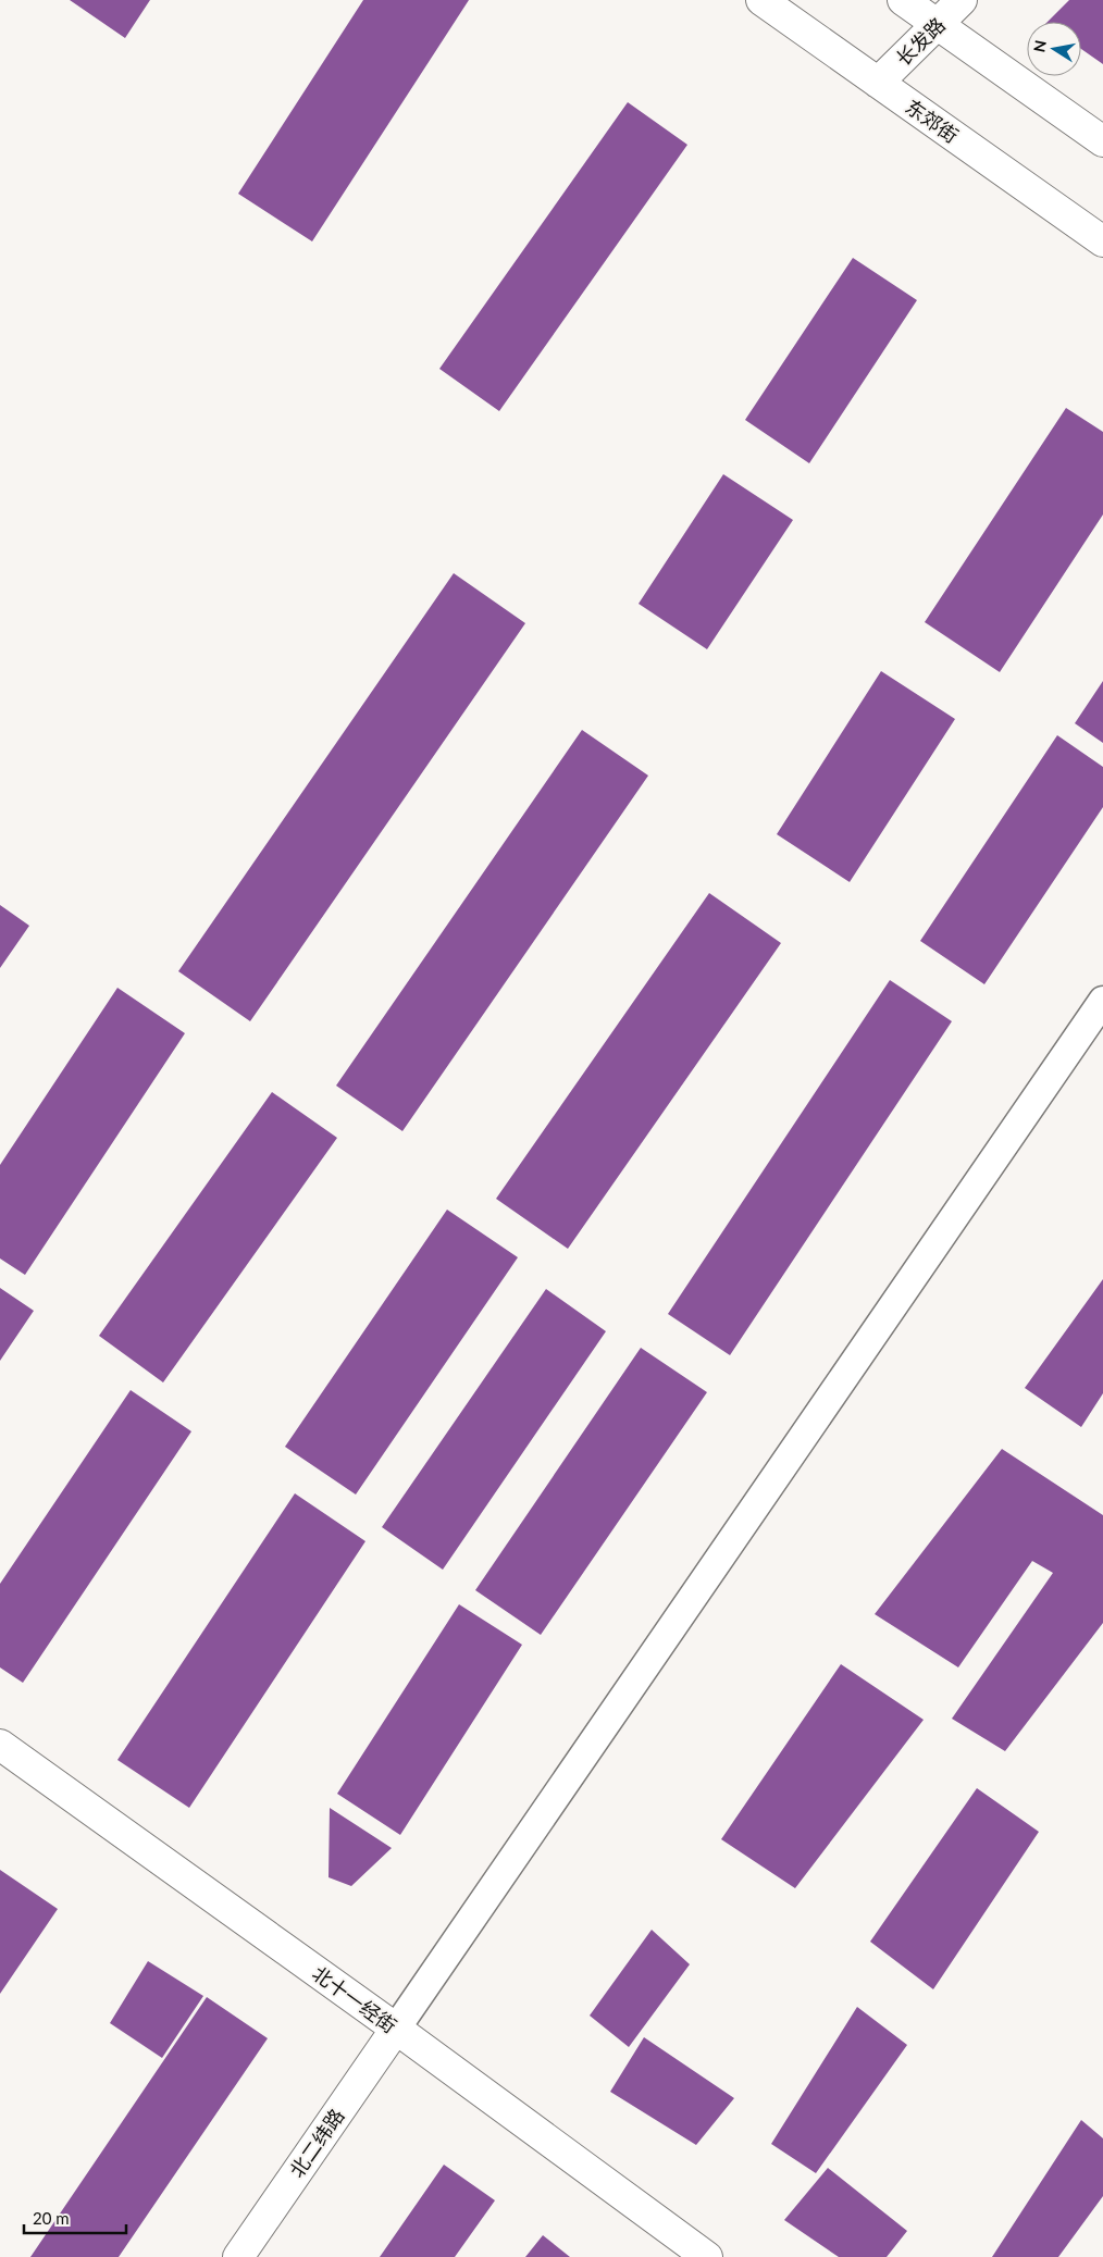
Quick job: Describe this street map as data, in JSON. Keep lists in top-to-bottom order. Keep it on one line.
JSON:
{"streets":{"street":["长发路","东郊街","北十一经街","北二纬路"]},"crossings":[["长发路","东郊街"],["北十一经街","北二纬路"]],"scale_bar":"20 m","north":"left"}
